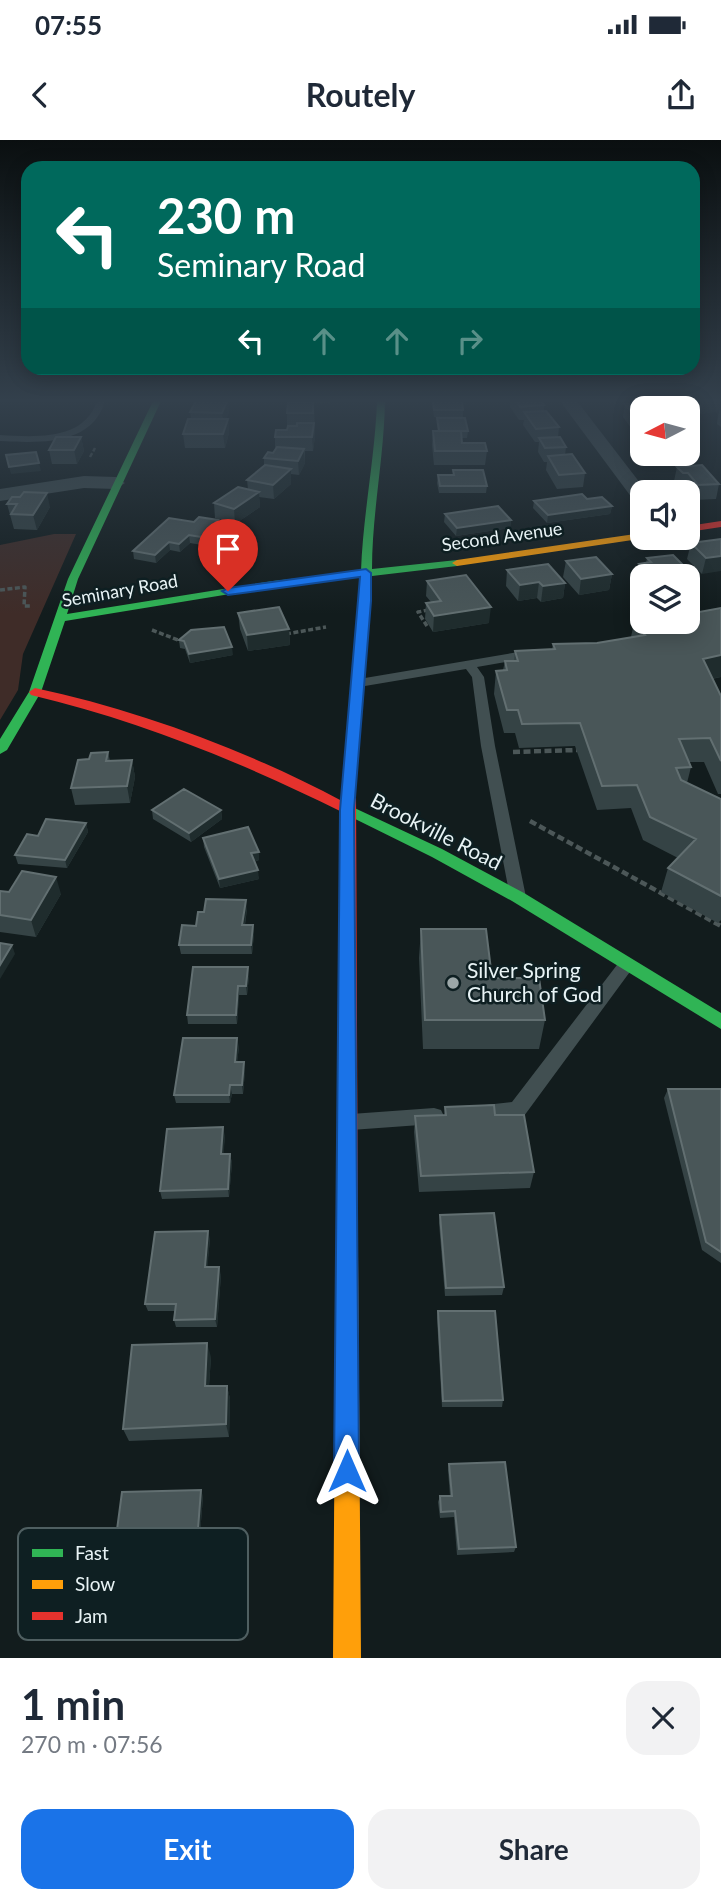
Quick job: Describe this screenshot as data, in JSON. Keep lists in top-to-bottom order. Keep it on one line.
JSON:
{"streets":{"street":["Second Avenue","Seminary Road","Brookville Road"]},"crossings":[["Second Avenue","Seminary Road"],["Seminary Road","Brookville Road"]],"places":["Silver Spring Church of God"],"legend":["Fast","Slow","Jam"],"north":"left","page":{"status":"07:55","header":"Routely","turn":["230 m","Seminary Road"],"heading":["1 min","270 m · 07:56"],"buttons":["Exit","Share"]}}
